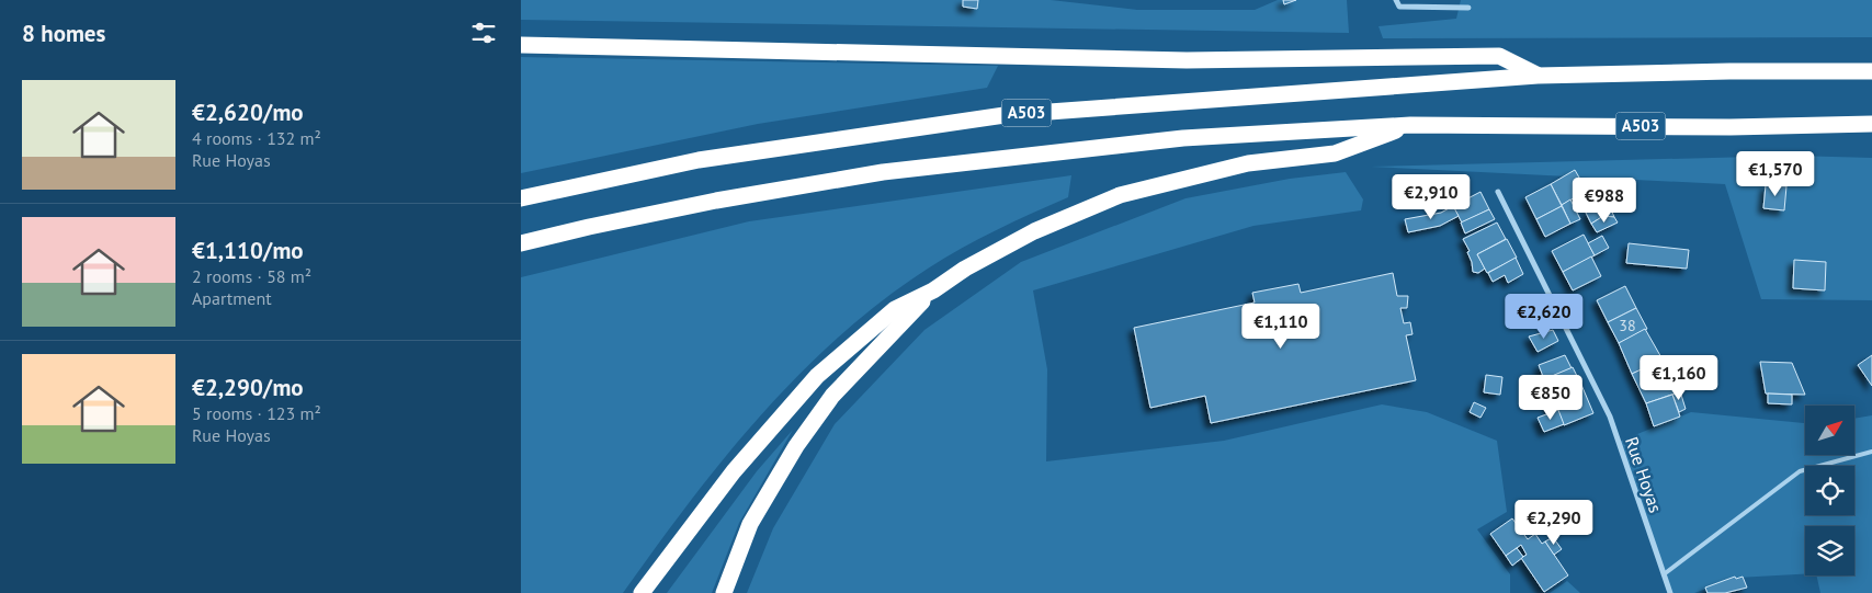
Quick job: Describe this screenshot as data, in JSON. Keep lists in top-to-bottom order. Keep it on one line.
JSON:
{"streets":{"highway":["A503"],"street":["Rue Hoyas"]},"house_numbers":["38"],"north":"top right","page":{"heading":"8 homes","list":[{"name":"€2,620/mo","note":"4 rooms · 132 m² · Rue Hoyas"},{"name":"€1,110/mo","note":"2 rooms · 58 m² · Apartment"},{"name":"€2,290/mo","note":"5 rooms · 123 m² · Rue Hoyas"}],"price":["€1,570","€2,910","€988","€2,620","€1,110","€1,160","€850","€2,290"]}}
